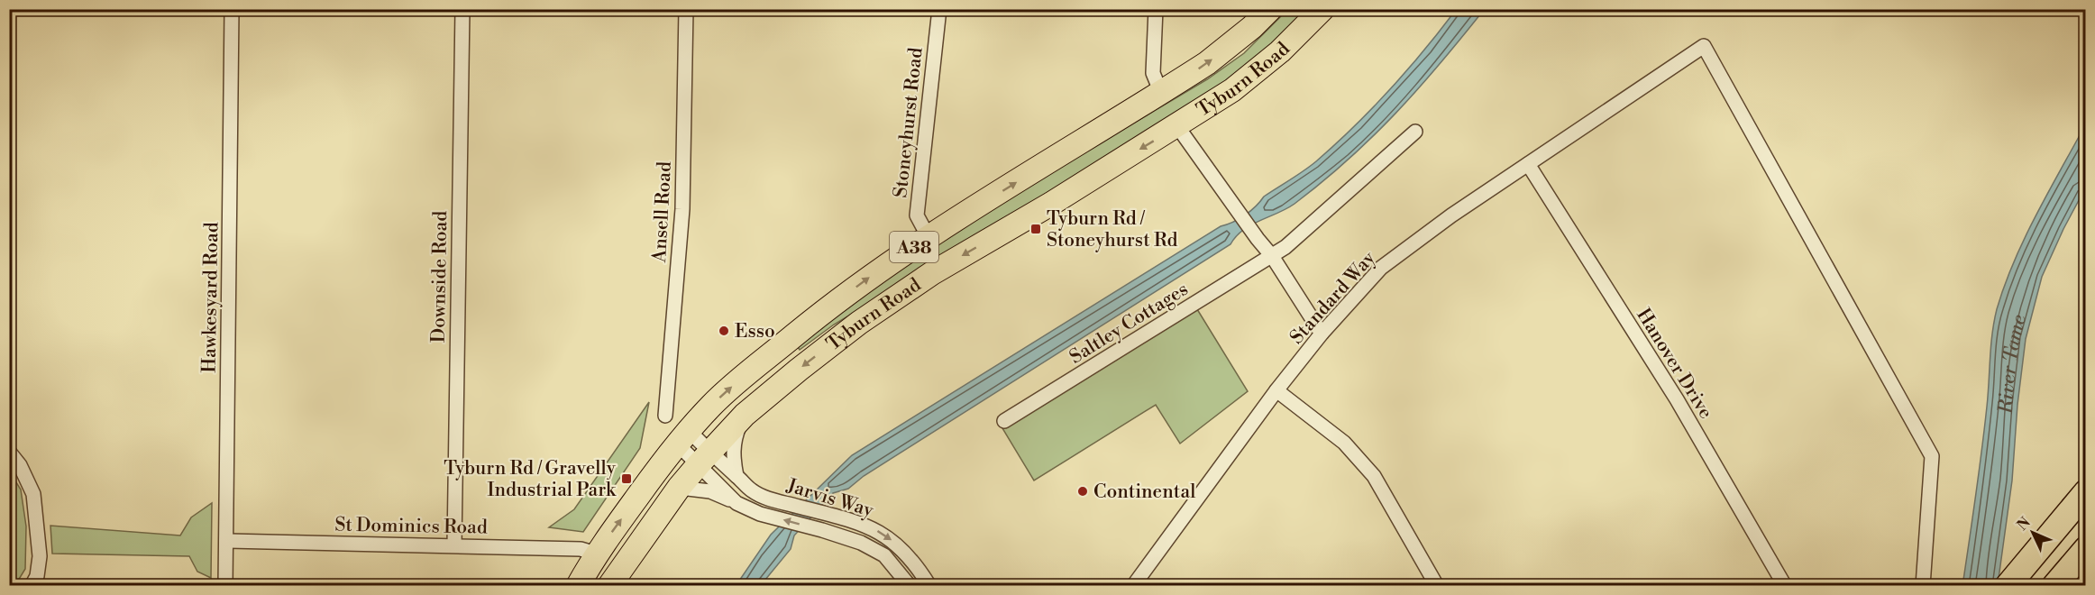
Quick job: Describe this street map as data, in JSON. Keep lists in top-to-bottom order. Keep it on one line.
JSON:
{"streets":{"highway":["Tyburn Road","A38"],"street":["Stoneyhurst Road","Ansell Road","Downside Road","Hawkesyard Road","Standard Way","Saltley Cottages","Hanover Drive","Jarvis Way","St Dominics Road"]},"crossings":[["Tyburn Road","Stoneyhurst Road"],["Tyburn Road","Jarvis Way"],["Tyburn Road","St Dominics Road"],["Downside Road","St Dominics Road"],["Hawkesyard Road","St Dominics Road"],["Standard Way","Hanover Drive"]],"water":["River Tame"],"places":{"transit":["Tyburn Rd / Stoneyhurst Rd","Tyburn Rd / Gravelly Industrial Park"],"other":["Esso","Continental"]},"north":"top left"}
